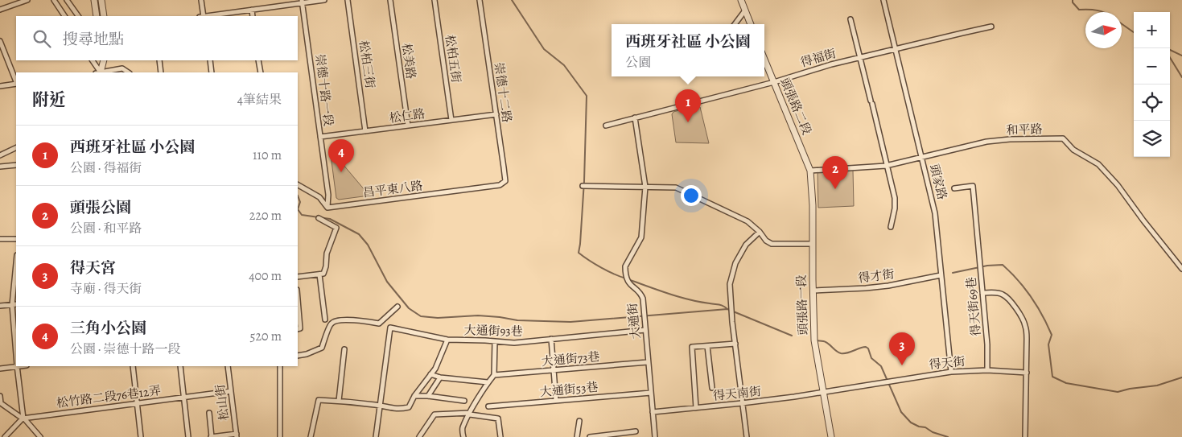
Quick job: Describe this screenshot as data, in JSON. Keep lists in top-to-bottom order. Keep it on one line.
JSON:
{"streets":{"street":["得福街","松柏五街","松美路","松柏三街","崇德十路一段","崇德十二路","頭張路二段","松仁路","和平路","頭家路","昌平東八路","得才街","頭張路一段","得天街69巷","大通街","大通街93巷","大通街73巷","得天街","大通街53巷","得天南街","松竹路二段76巷12弄","松山街"]},"crossings":[["得福街","頭張路二段"],["得福街","頭家路"],["得福街","大通街"],["松柏五街","松仁路"],["松美路","松仁路"],["松柏三街","松仁路"],["崇德十路一段","松仁路"],["崇德十路一段","昌平東八路"],["崇德十二路","松仁路"],["崇德十二路","昌平東八路"],["頭張路二段","和平路"],["頭張路二段","頭張路一段"],["和平路","頭家路"],["和平路","頭張路一段"],["頭家路","得才街"],["頭家路","得天街"],["得才街","頭張路一段"],["頭張路一段","得天街"],["頭張路一段","得天南街"],["得天街69巷","得天街"],["大通街","大通街93巷"],["大通街","大通街73巷"],["大通街","大通街53巷"],["大通街","得天南街"],["得天街","得天南街"],["松竹路二段76巷12弄","松山街"]],"north":"right","page":{"map_buttons":["+","−"],"search":"搜尋地點","popup":["西班牙社區 小公園","公園"],"heading":["附近","4筆結果"],"pins":["1","4","2","3"],"list":[{"mark":"1","name":"西班牙社區 小公園","note":"公園 · 得福街","value":"110 m"},{"mark":"2","name":"頭張公園","note":"公園 · 和平路","value":"220 m"},{"mark":"3","name":"得天宮","note":"寺廟 · 得天街","value":"400 m"},{"mark":"4","name":"三角小公園","note":"公園 · 崇德十路一段","value":"520 m"}]}}
